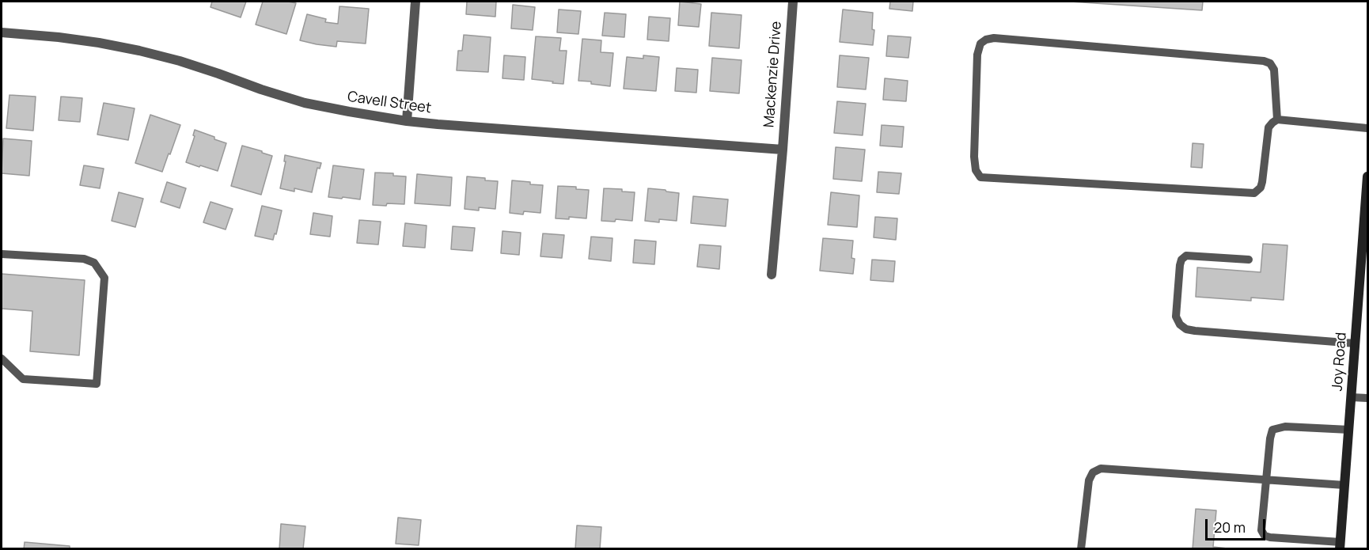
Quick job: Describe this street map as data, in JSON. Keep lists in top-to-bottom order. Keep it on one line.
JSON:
{"streets":{"main road":["Joy Road"],"street":["Mackenzie Drive","Cavell Street"]},"crossings":[["Mackenzie Drive","Cavell Street"]],"scale_bar":"20 m"}
